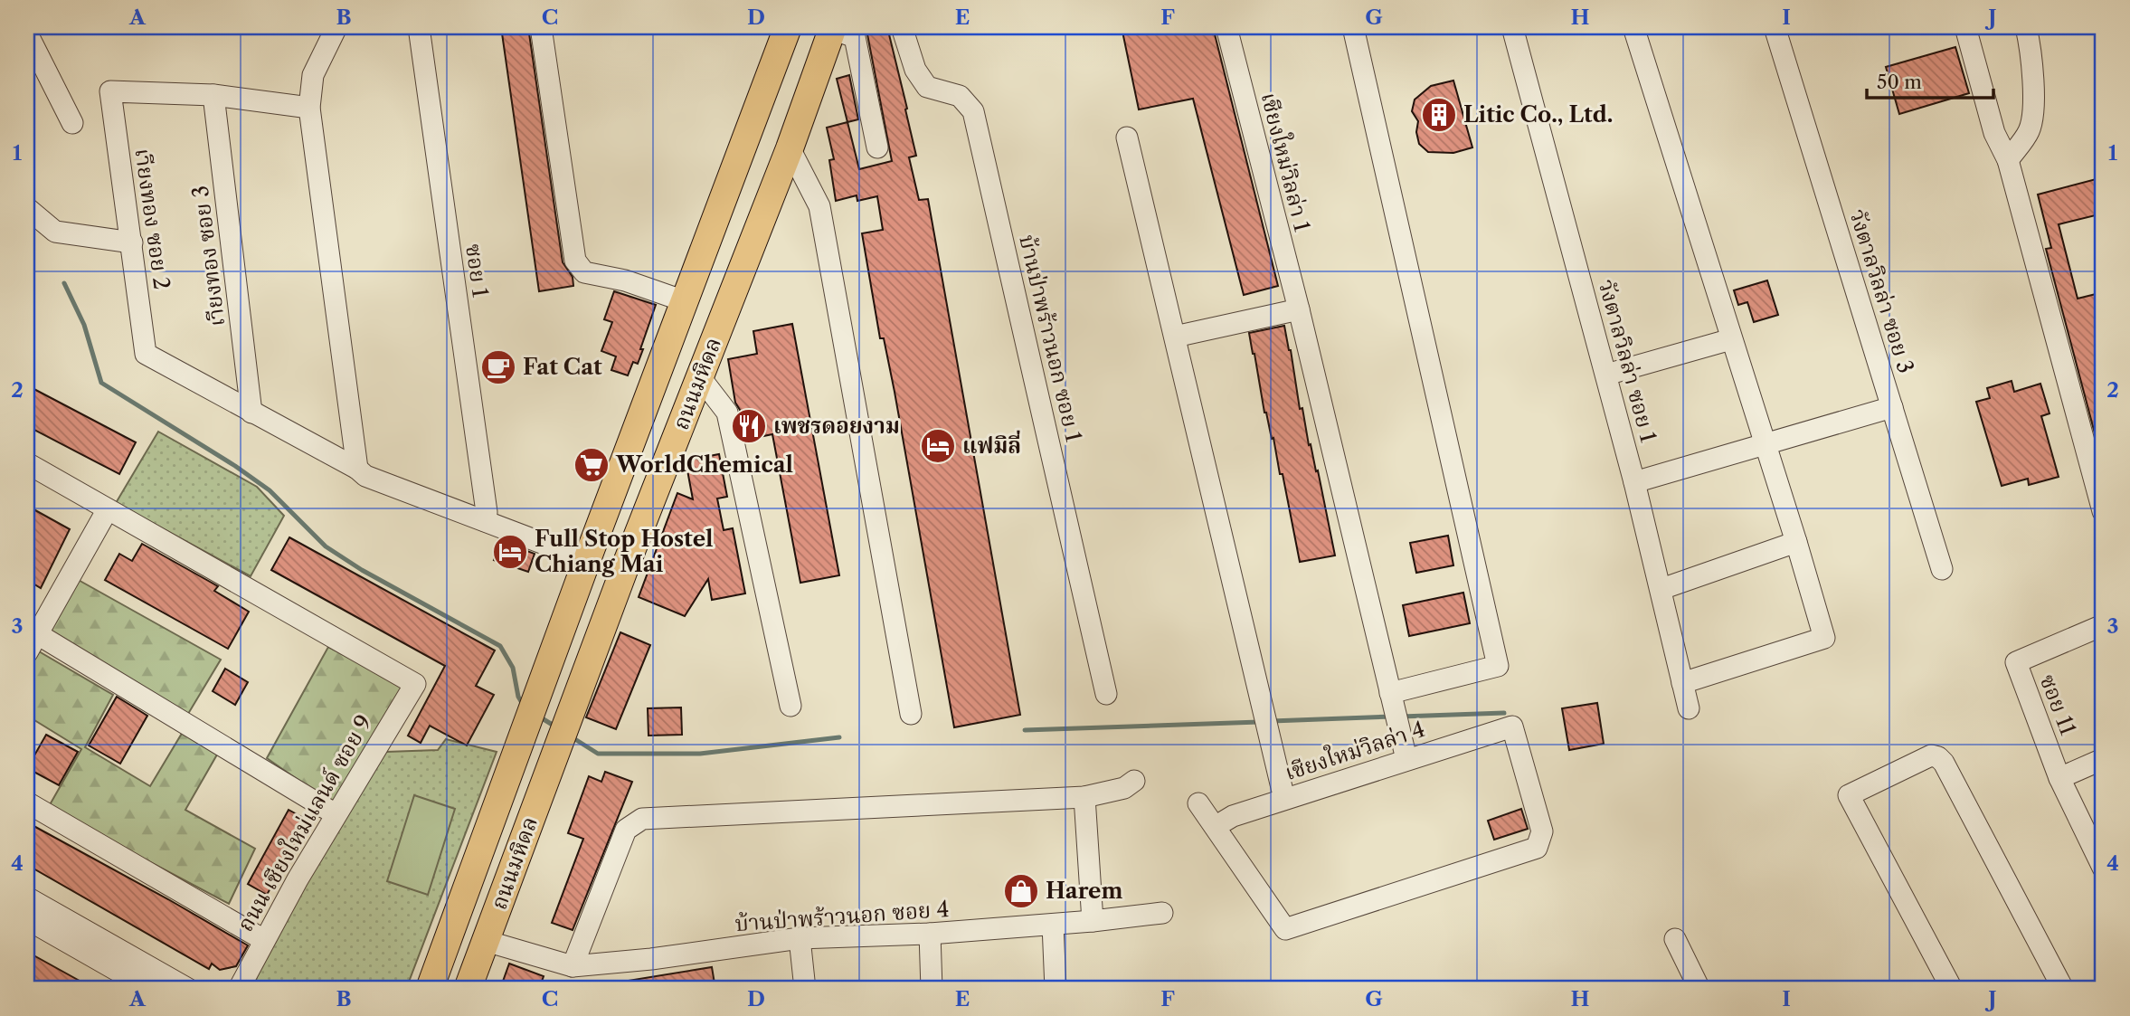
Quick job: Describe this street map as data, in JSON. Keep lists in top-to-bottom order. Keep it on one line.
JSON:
{"streets":{"main road":["ถนนมหิดล"],"street":["เชียงใหม่วิลล่า 1","เาียงทอง ซอย 2","เาียงทอง ซอย 3","ซอย 1","วังตาลวิลล่า ซอย 3","บ้านป่าพร้าวนอก ซอย 1","วังตาลวิลล่า ซอย 1","ซอย 11","เชียงใหม่วิลล่า 4","ถนน เชียงใหม่แลนด์ ซอย 9","บ้านป่าพร้าวนอก ซอย 4"]},"crossings":[["เชียงใหม่วิลล่า 1","เชียงใหม่วิลล่า 4"],["เาียงทอง ซอย 2","เาียงทอง ซอย 3"],["ถนนมหิดล","บ้านป่าพร้าวนอก ซอย 4"]],"places":{"building":["Litic Co., Ltd."],"cafe":["Fat Cat"],"restaurant":["เพชรดอยงาม"],"hotel":["แฟมิลี่","Full Stop Hostel Chiang Mai"],"supermarket":["WorldChemical"],"shop":["Harem"]},"scale_bar":"50 m","grid":{"columns":["A","B","C","D","E","F","G","H","I","J"],"rows":["1","2","3","4"]}}
